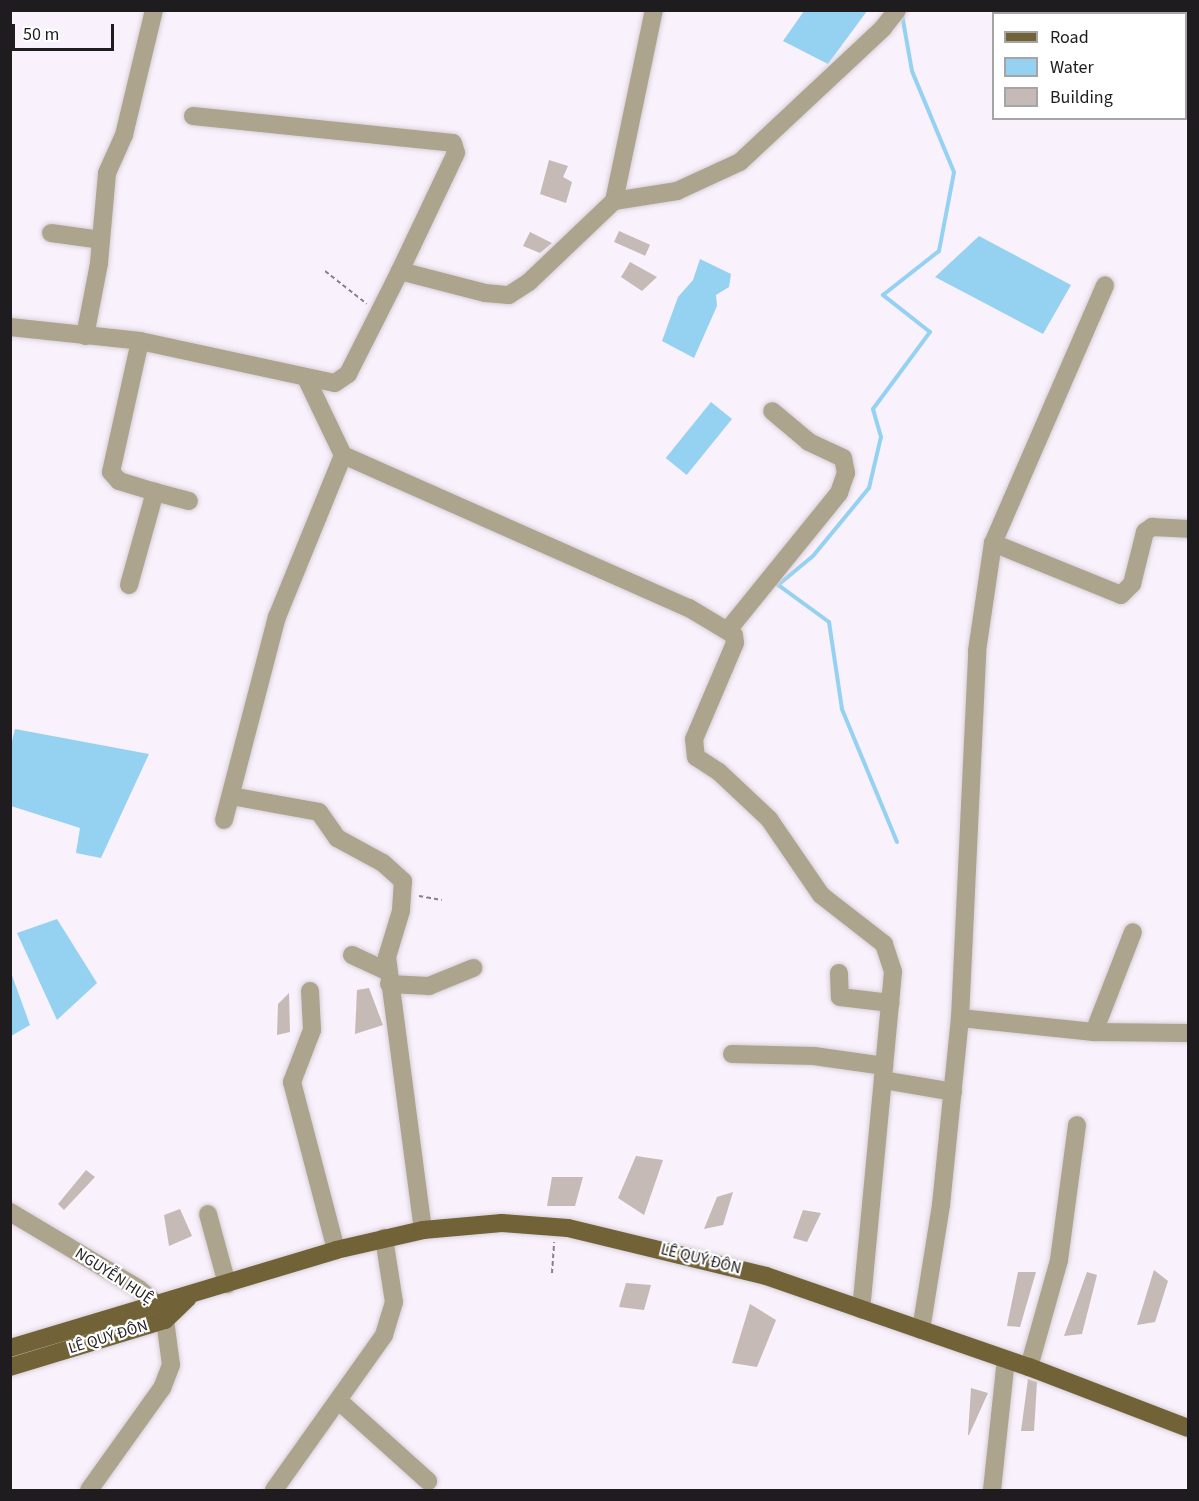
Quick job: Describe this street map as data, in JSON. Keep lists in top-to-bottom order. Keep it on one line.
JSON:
{"streets":{"main road":["LÊ QUÝ ĐÔN"],"street":["NGUYỄN HUỆ"]},"crossings":[["LÊ QUÝ ĐÔN","NGUYỄN HUỆ"]],"legend":["Road","Water","Building"],"scale_bar":"50 m"}
